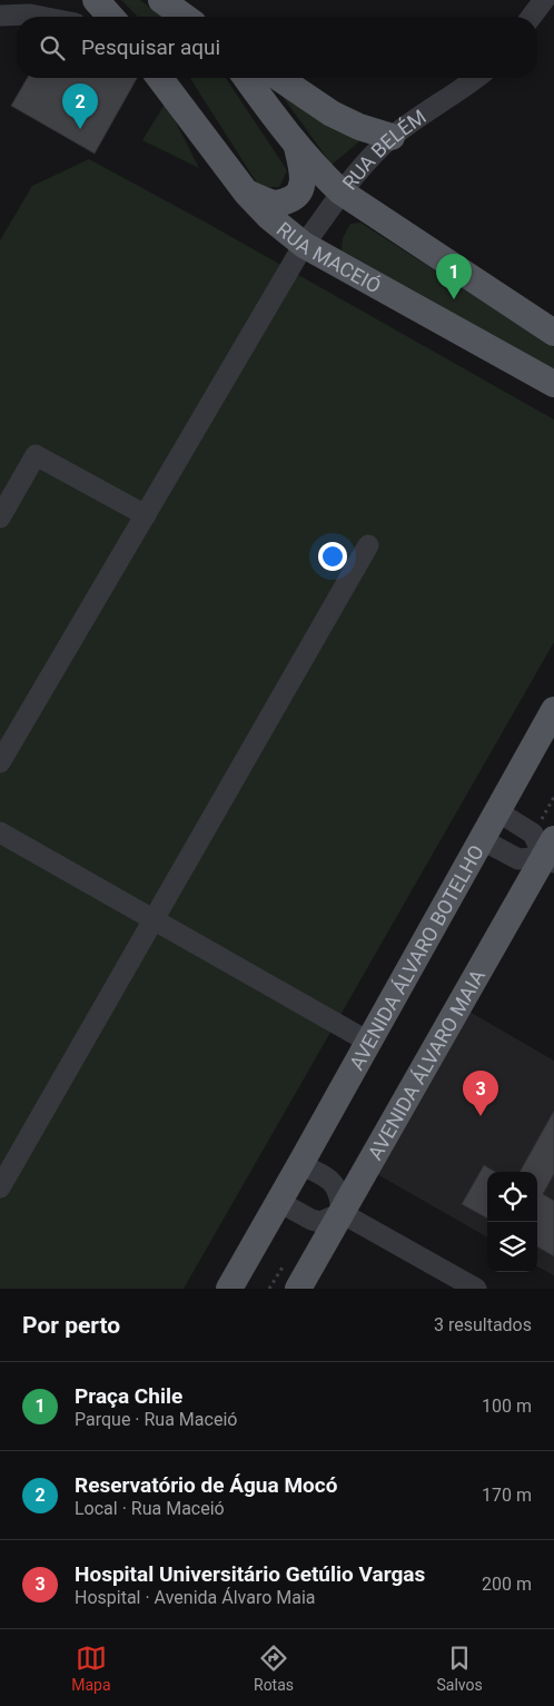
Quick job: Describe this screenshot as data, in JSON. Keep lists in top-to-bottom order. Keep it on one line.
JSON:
{"streets":{"main road":["RUA MACEIÓ","AVENIDA ÁLVARO BOTELHO","AVENIDA ÁLVARO MAIA"],"street":["RUA BELÉM"]},"crossings":[["RUA BELÉM","RUA MACEIÓ"]],"page":{"search":"Pesquisar aqui","pins":["2","1","3"],"heading":["Por perto","3 resultados"],"list":[{"mark":"1","name":"Praça Chile","note":"Parque · Rua Maceió","value":"100 m"},{"mark":"2","name":"Reservatório de Água Mocó","note":"Local · Rua Maceió","value":"170 m"},{"mark":"3","name":"Hospital Universitário Getúlio Vargas","note":"Hospital · Avenida Álvaro Maia","value":"200 m"}],"nav":["Mapa","Rotas","Salvos"]}}
